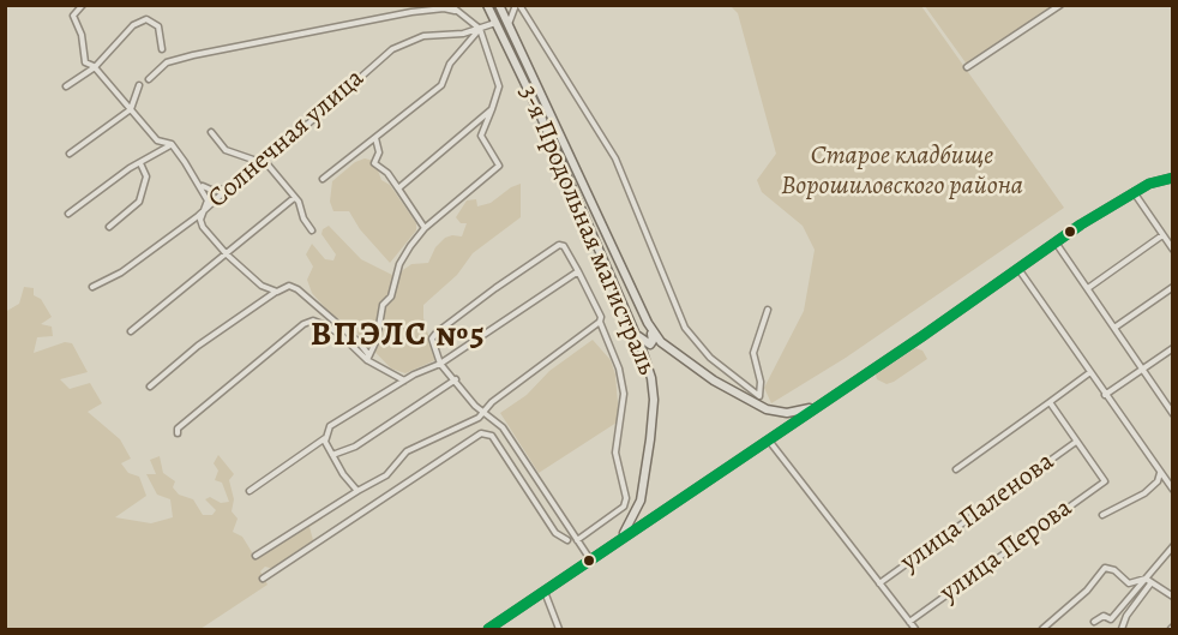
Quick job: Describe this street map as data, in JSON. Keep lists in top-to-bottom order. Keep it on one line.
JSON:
{"streets":{"highway":["3-я Продольная магистраль"],"street":["Солнечная улица","улица Паленова","улица Перова"]},"crossings":[["Солнечная улица","3-я Продольная магистраль"],["улица Паленова","улица Перова"]],"districts":["ВПЭЛС №5"],"parks":["Старое кладбище Ворошиловского района"]}
